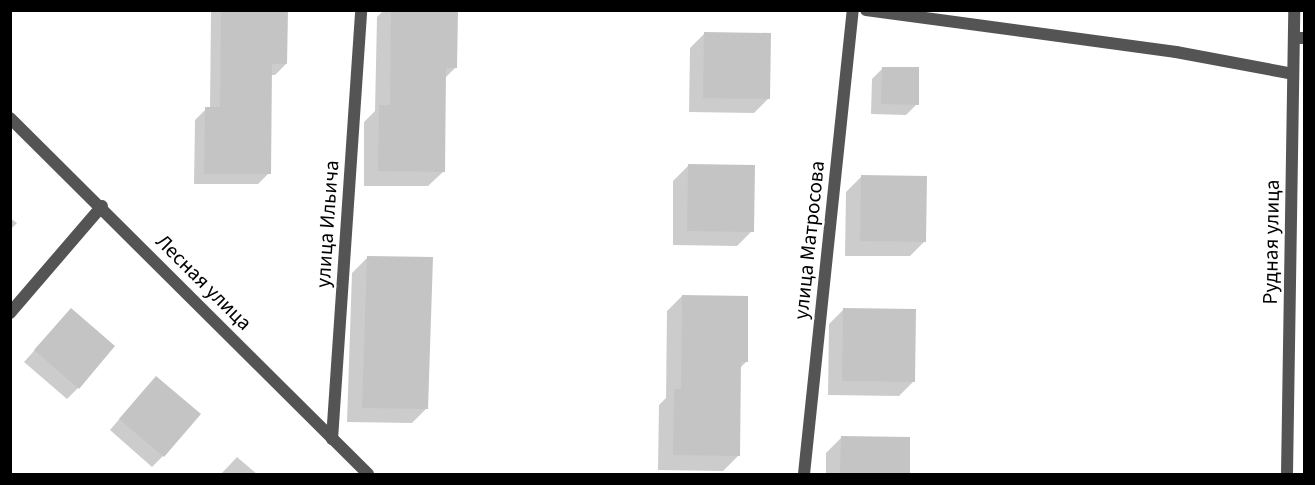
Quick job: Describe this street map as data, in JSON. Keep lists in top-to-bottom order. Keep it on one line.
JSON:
{"streets":{"street":["улица Ильича","улица Матросова","Рудная улица","Лесная улица"]},"crossings":[["улица Ильича","Лесная улица"]]}
